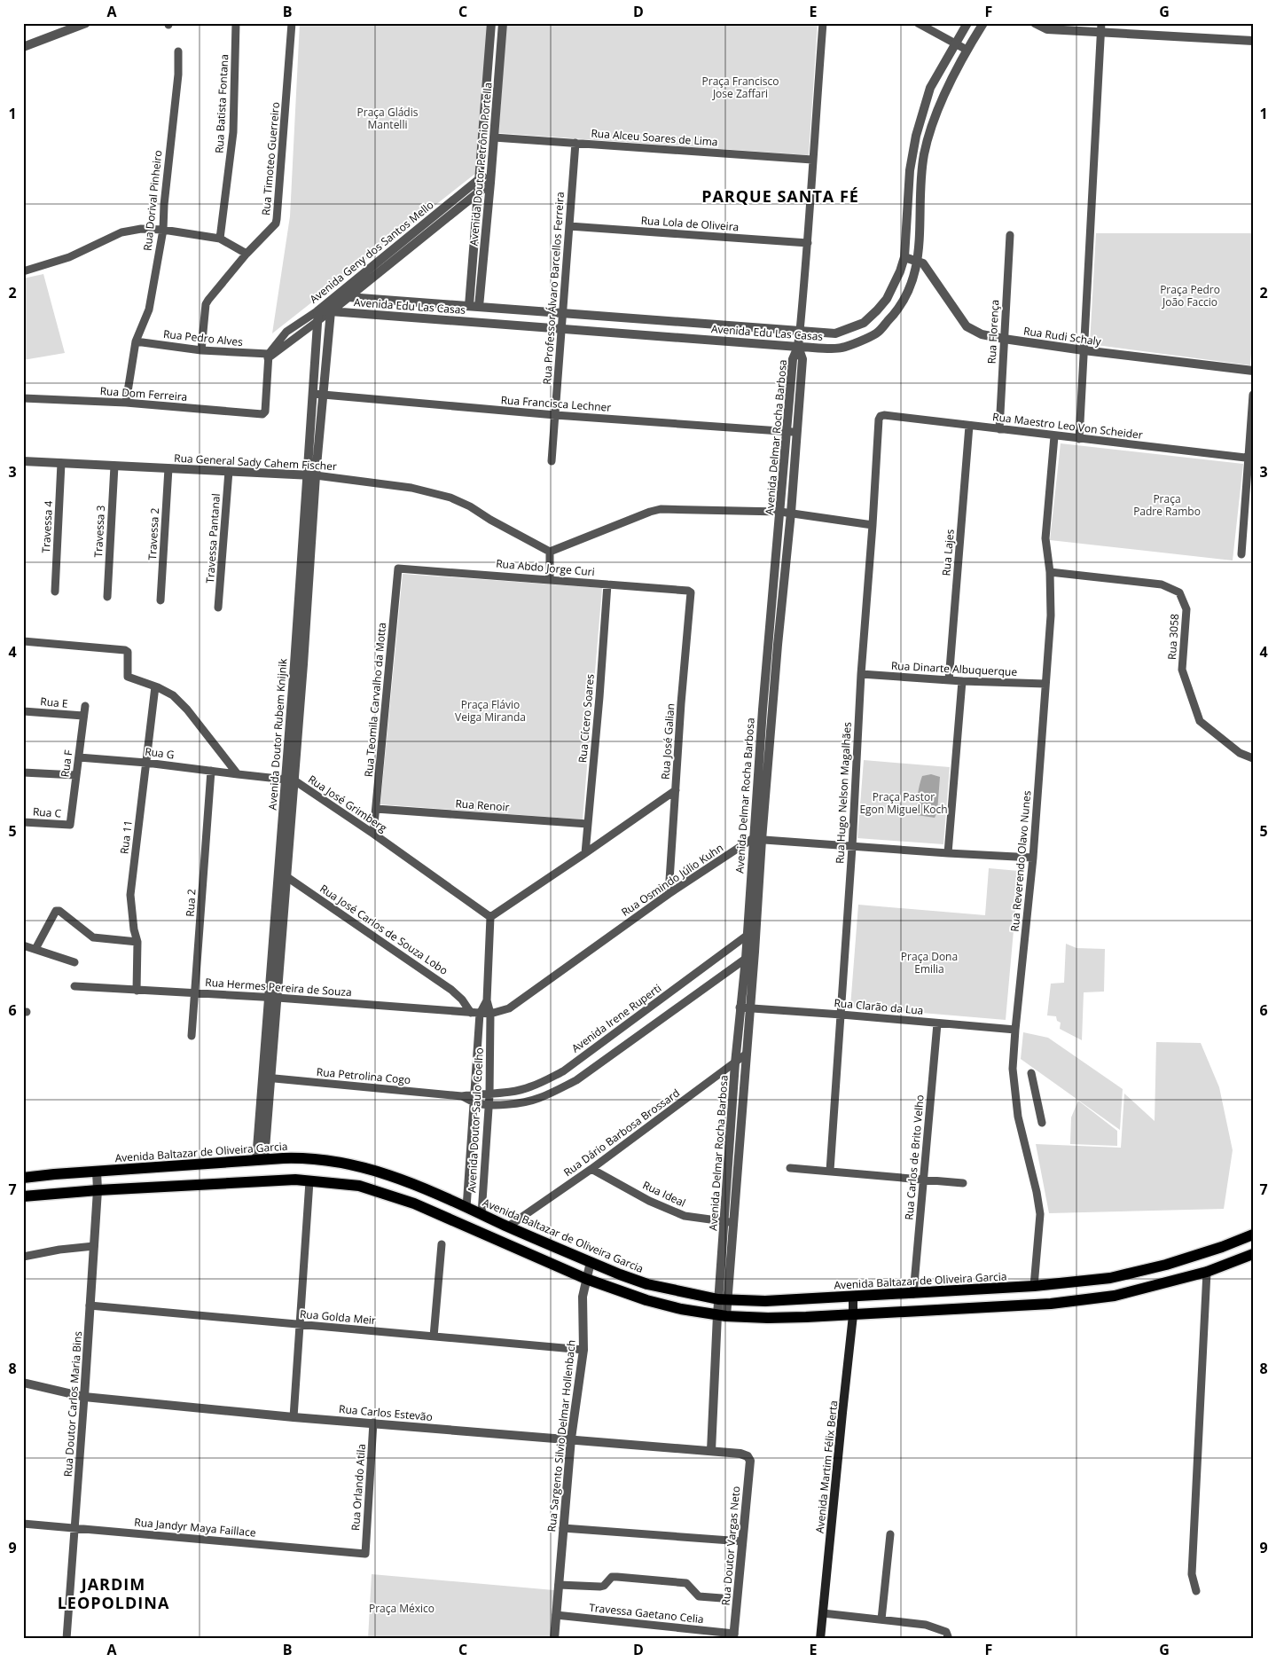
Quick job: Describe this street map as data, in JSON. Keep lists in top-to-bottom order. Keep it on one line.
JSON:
{"streets":{"main road":["Avenida Baltazar de Oliveira Garcia","Avenida Martim Félix Berta"],"street":["Rua Batista Fontana","Rua Alceu Soares de Lima","Rua Timoteo Guerreiro","Avenida Doutor Petrônio Portella","Rua Dorival Pinheiro","Rua Lola de Oliveira","Avenida Geny dos Santos Mello","Rua Professor Álvaro Barcellos Ferreira","Avenida Edu Las Casas","Rua Florença","Rua Rudi Schaly","Rua Pedro Alves","Rua Dom Ferreira","Rua Francisca Lechner","Rua Maestro Leo Von Scheider","Avenida Delmar Rocha Barbosa","Rua General Sady Cahem Fischer","Travessa 4","Travessa 3","Travessa 2","Travessa Pantanal","Rua Lajes","Rua Abdo Jorge Curi","Rua 3058","Rua Dinarte Albuquerque","Rua Teomila Carvalho da Motta","Rua E","Rua Cícero Soares","Avenida Doutor Rubem Knijnik","Rua José Galian","Rua G","Rua F","Rua Hugo Nelson Magalhães","Rua José Grimberg","Rua Renoir","Rua C","Rua 11","Rua Reverendo Olavo Nunes","Rua Osmindo Júlio Kuhn","Rua 2","Rua José Carlos de Souza Lobo","Rua Hermes Pereira de Souza","Rua Clarão da Lua","Avenida Irene Ruperti","Rua Petrolina Cogo","Avenida Doutor Saulo Coelho","Rua Dário Barbosa Brossard","Rua Carlos de Brito Velho","Rua Ideal","Rua Golda Meir","Rua Doutor Carlos Maria Bins","Rua Carlos Estevão","Rua Sargento Silvio Delmar Hollenbach","Rua Orlando Atila","Rua Jandyr Maya Faillace","Rua Doutor Vargas Neto","Travessa Gaetano Celia"]},"crossings":[["Rua Alceu Soares de Lima","Avenida Doutor Petrônio Portella"],["Rua Alceu Soares de Lima","Rua Professor Álvaro Barcellos Ferreira"],["Rua Timoteo Guerreiro","Rua Pedro Alves"],["Avenida Doutor Petrônio Portella","Avenida Geny dos Santos Mello"],["Avenida Doutor Petrônio Portella","Avenida Edu Las Casas"],["Rua Dorival Pinheiro","Rua Pedro Alves"],["Rua Dorival Pinheiro","Rua Dom Ferreira"],["Rua Lola de Oliveira","Rua Professor Álvaro Barcellos Ferreira"],["Avenida Geny dos Santos Mello","Avenida Edu Las Casas"],["Avenida Geny dos Santos Mello","Rua Pedro Alves"],["Avenida Geny dos Santos Mello","Rua Dom Ferreira"],["Avenida Geny dos Santos Mello","Avenida Doutor Rubem Knijnik"],["Rua Professor Álvaro Barcellos Ferreira","Avenida Edu Las Casas"],["Rua Professor Álvaro Barcellos Ferreira","Rua Francisca Lechner"],["Avenida Edu Las Casas","Rua Rudi Schaly"],["Avenida Edu Las Casas","Avenida Delmar Rocha Barbosa"],["Avenida Edu Las Casas","Avenida Doutor Rubem Knijnik"],["Rua Florença","Rua Rudi Schaly"],["Rua Florença","Rua Maestro Leo Von Scheider"],["Rua Pedro Alves","Rua Dom Ferreira"],["Rua Francisca Lechner","Avenida Delmar Rocha Barbosa"],["Rua Francisca Lechner","Avenida Doutor Rubem Knijnik"],["Rua Maestro Leo Von Scheider","Rua Lajes"],["Rua Maestro Leo Von Scheider","Rua Hugo Nelson Magalhães"],["Rua Maestro Leo Von Scheider","Rua Reverendo Olavo Nunes"],["Avenida Delmar Rocha Barbosa","Rua Osmindo Júlio Kuhn"],["Avenida Delmar Rocha Barbosa","Rua Clarão da Lua"],["Avenida Delmar Rocha Barbosa","Avenida Irene Ruperti"],["Avenida Delmar Rocha Barbosa","Rua Dário Barbosa Brossard"],["Avenida Delmar Rocha Barbosa","Avenida Baltazar de Oliveira Garcia"],["Avenida Delmar Rocha Barbosa","Rua Ideal"],["Avenida Delmar Rocha Barbosa","Rua Carlos Estevão"],["Rua General Sady Cahem Fischer","Travessa 4"],["Rua General Sady Cahem Fischer","Travessa 3"],["Rua General Sady Cahem Fischer","Travessa 2"],["Rua General Sady Cahem Fischer","Travessa Pantanal"],["Rua General Sady Cahem Fischer","Avenida Doutor Rubem Knijnik"],["Rua Lajes","Rua Dinarte Albuquerque"],["Rua Abdo Jorge Curi","Rua Teomila Carvalho da Motta"],["Rua Abdo Jorge Curi","Rua Cícero Soares"],["Rua Abdo Jorge Curi","Rua José Galian"],["Rua 3058","Rua Reverendo Olavo Nunes"],["Rua Dinarte Albuquerque","Rua Hugo Nelson Magalhães"],["Rua Dinarte Albuquerque","Rua Reverendo Olavo Nunes"],["Rua Teomila Carvalho da Motta","Rua José Grimberg"],["Rua Teomila Carvalho da Motta","Rua Renoir"],["Rua E","Rua F"],["Rua Cícero Soares","Rua Renoir"],["Avenida Doutor Rubem Knijnik","Rua José Grimberg"],["Avenida Doutor Rubem Knijnik","Rua José Carlos de Souza Lobo"],["Avenida Doutor Rubem Knijnik","Rua Hermes Pereira de Souza"],["Avenida Doutor Rubem Knijnik","Rua Petrolina Cogo"],["Avenida Doutor Rubem Knijnik","Avenida Baltazar de Oliveira Garcia"],["Rua José Galian","Rua Osmindo Júlio Kuhn"],["Rua G","Rua F"],["Rua G","Rua José Grimberg"],["Rua G","Rua 11"],["Rua G","Rua 2"],["Rua F","Rua C"],["Rua Hugo Nelson Magalhães","Rua Clarão da Lua"],["Rua José Grimberg","Avenida Doutor Saulo Coelho"],["Rua 11","Rua Hermes Pereira de Souza"],["Rua Reverendo Olavo Nunes","Rua Clarão da Lua"],["Rua Reverendo Olavo Nunes","Avenida Baltazar de Oliveira Garcia"],["Rua Osmindo Júlio Kuhn","Rua Hermes Pereira de Souza"],["Rua Osmindo Júlio Kuhn","Avenida Doutor Saulo Coelho"],["Rua 2","Rua Hermes Pereira de Souza"],["Rua José Carlos de Souza Lobo","Rua Hermes Pereira de Souza"],["Rua Hermes Pereira de Souza","Avenida Doutor Saulo Coelho"],["Rua Clarão da Lua","Rua Carlos de Brito Velho"],["Avenida Irene Ruperti","Rua Petrolina Cogo"],["Avenida Irene Ruperti","Avenida Doutor Saulo Coelho"],["Rua Petrolina Cogo","Avenida Doutor Saulo Coelho"],["Avenida Doutor Saulo Coelho","Avenida Baltazar de Oliveira Garcia"],["Rua Dário Barbosa Brossard","Avenida Baltazar de Oliveira Garcia"],["Rua Dário Barbosa Brossard","Rua Ideal"],["Avenida Baltazar de Oliveira Garcia","Rua Carlos de Brito Velho"],["Avenida Baltazar de Oliveira Garcia","Rua Doutor Carlos Maria Bins"],["Avenida Baltazar de Oliveira Garcia","Rua Sargento Silvio Delmar Hollenbach"],["Avenida Baltazar de Oliveira Garcia","Avenida Martim Félix Berta"],["Rua Golda Meir","Rua Doutor Carlos Maria Bins"],["Rua Golda Meir","Rua Sargento Silvio Delmar Hollenbach"],["Rua Doutor Carlos Maria Bins","Rua Carlos Estevão"],["Rua Doutor Carlos Maria Bins","Rua Jandyr Maya Faillace"],["Rua Carlos Estevão","Rua Sargento Silvio Delmar Hollenbach"],["Rua Carlos Estevão","Rua Orlando Atila"],["Rua Carlos Estevão","Rua Doutor Vargas Neto"],["Rua Sargento Silvio Delmar Hollenbach","Travessa Gaetano Celia"],["Rua Orlando Atila","Rua Jandyr Maya Faillace"],["Rua Doutor Vargas Neto","Travessa Gaetano Celia"]],"districts":["PARQUE SANTA FÉ","JARDIM LEOPOLDINA"],"parks":["Praça Francisco Jose Zaffari","Praça Gládis Mantelli","Praça Pedro João Faccio","Praça Padre Rambo","Praça Flávio Veiga Miranda","Praça Pastor Egon Miguel Koch","Praça Dona Emilia","Praça México"],"grid":{"columns":["A","B","C","D","E","F","G"],"rows":["1","2","3","4","5","6","7","8","9"]}}
